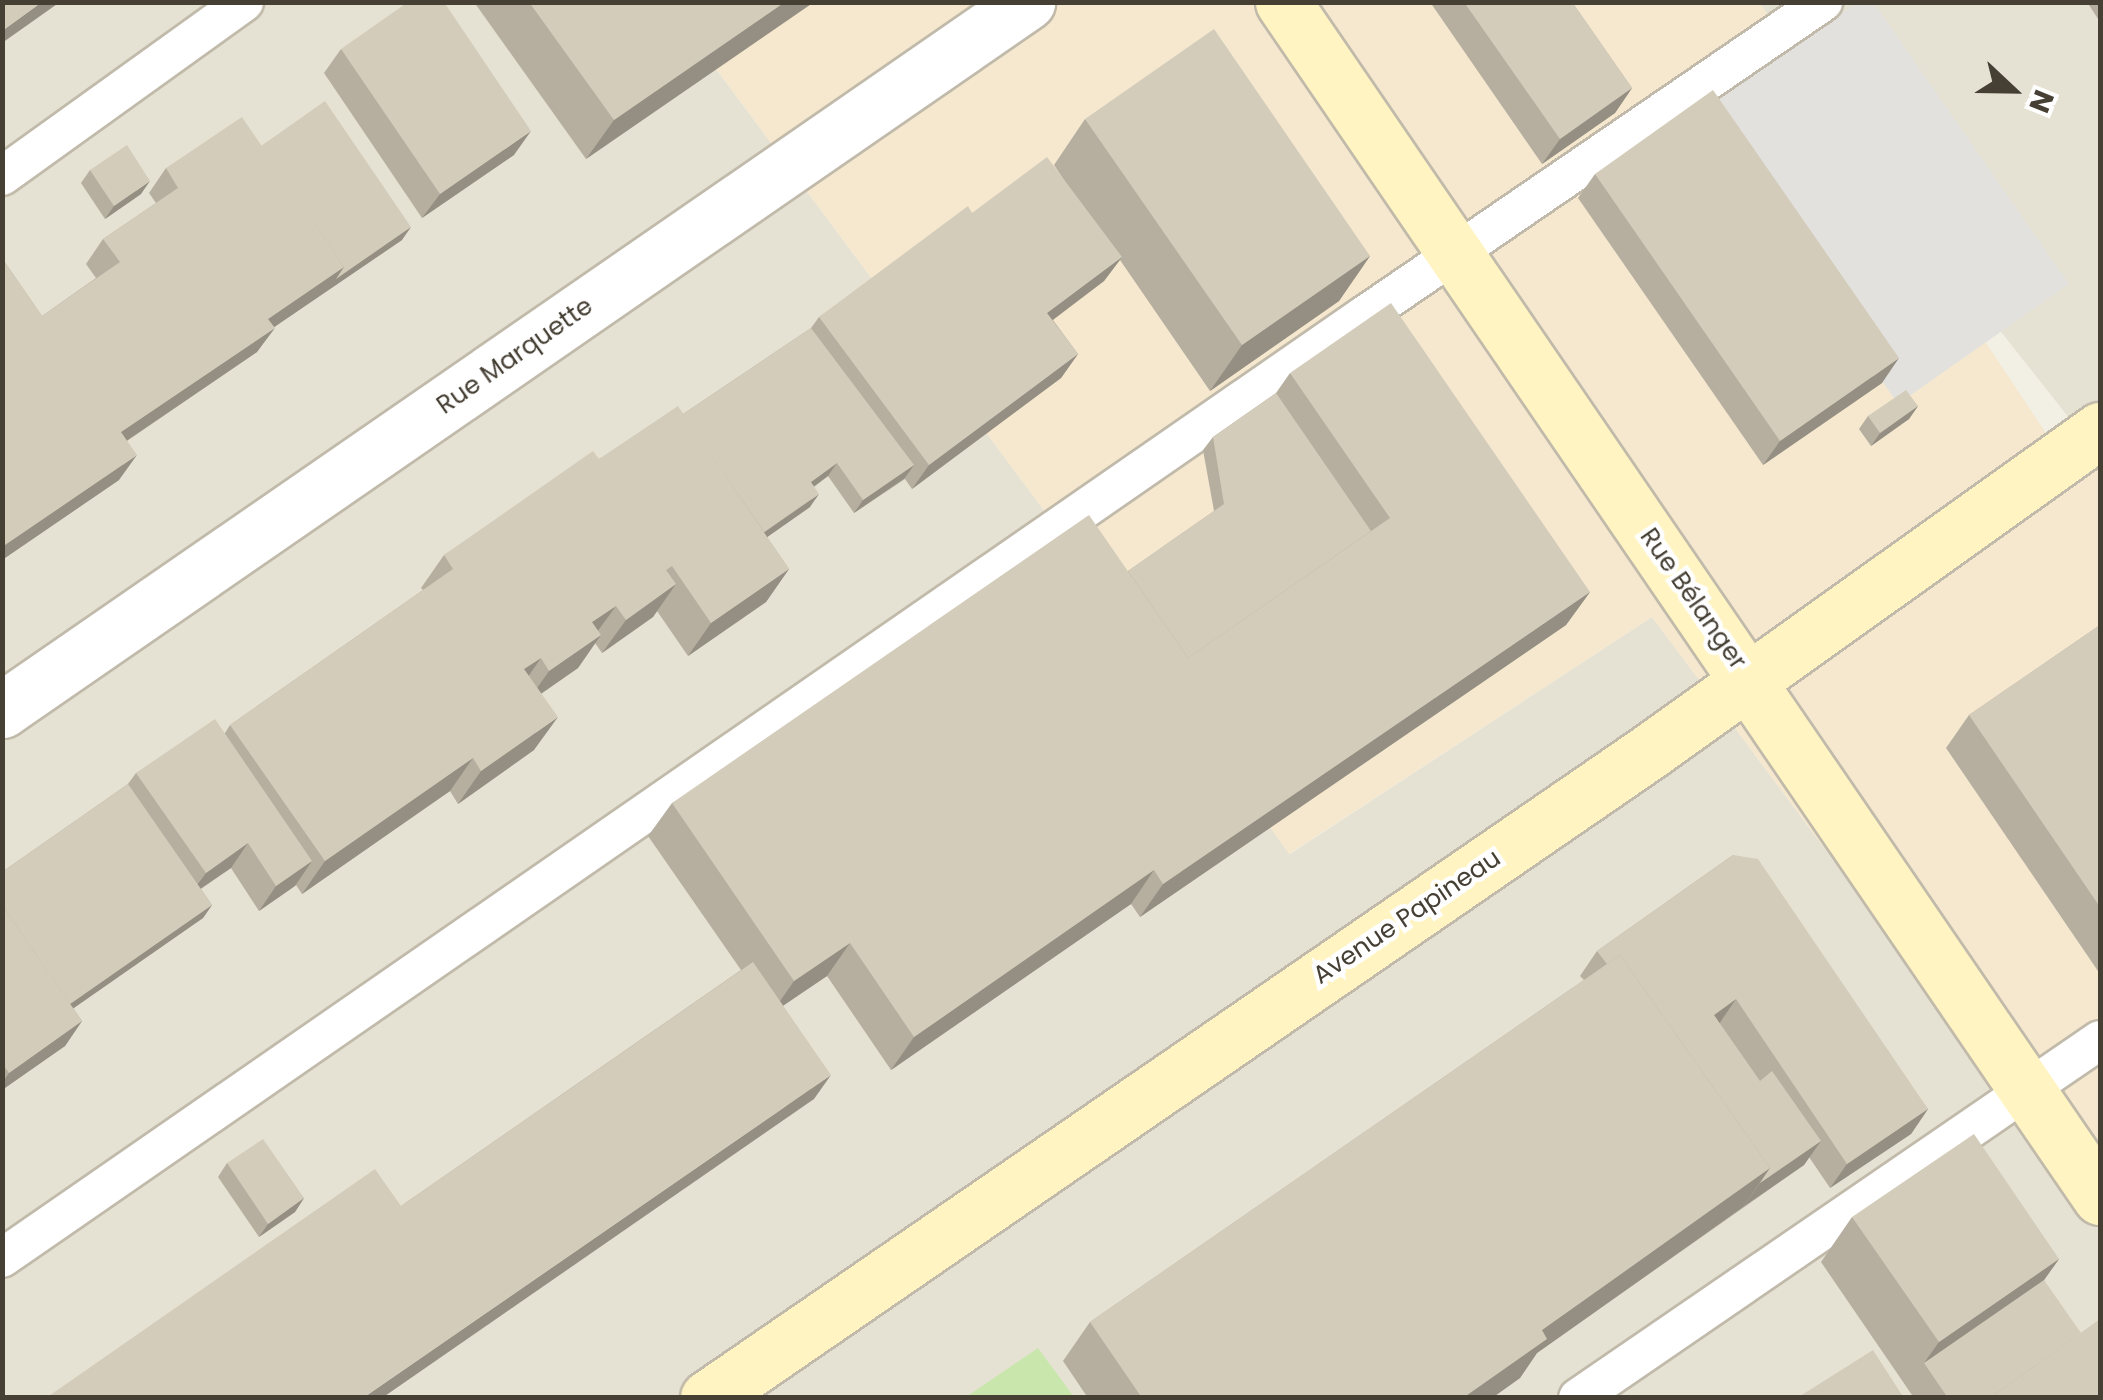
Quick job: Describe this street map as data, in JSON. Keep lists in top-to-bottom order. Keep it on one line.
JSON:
{"streets":{"main road":["Rue Bélanger","Avenue Papineau"],"street":["Rue Marquette"]},"crossings":[["Rue Bélanger","Avenue Papineau"]],"north":"right"}
